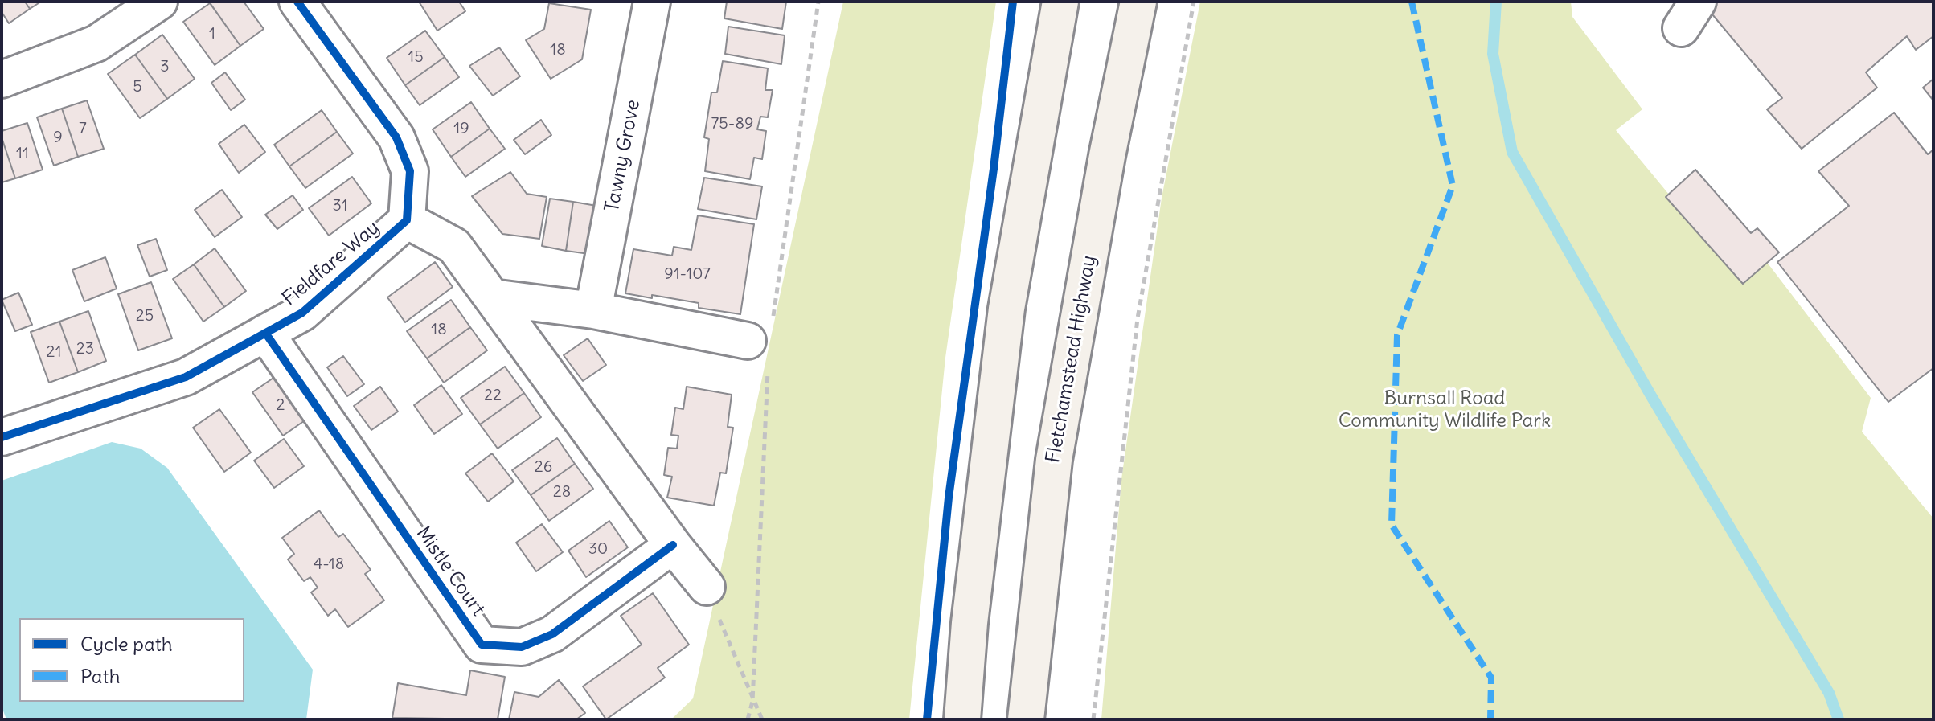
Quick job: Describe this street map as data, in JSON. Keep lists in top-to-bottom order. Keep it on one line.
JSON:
{"streets":{"highway":["Fletchamstead Highway"],"street":["Tawny Grove","Fieldfare Way","Mistle Court"]},"crossings":[["Fieldfare Way","Mistle Court"]],"parks":["Burnsall Road Community Wildlife Park"],"house_numbers":["1","18","15","3","5","75-89","7","19","9","11","31","91-107","25","18","23","21","22","2","26","28","30","4-18"],"legend":["Cycle path","Path"]}
